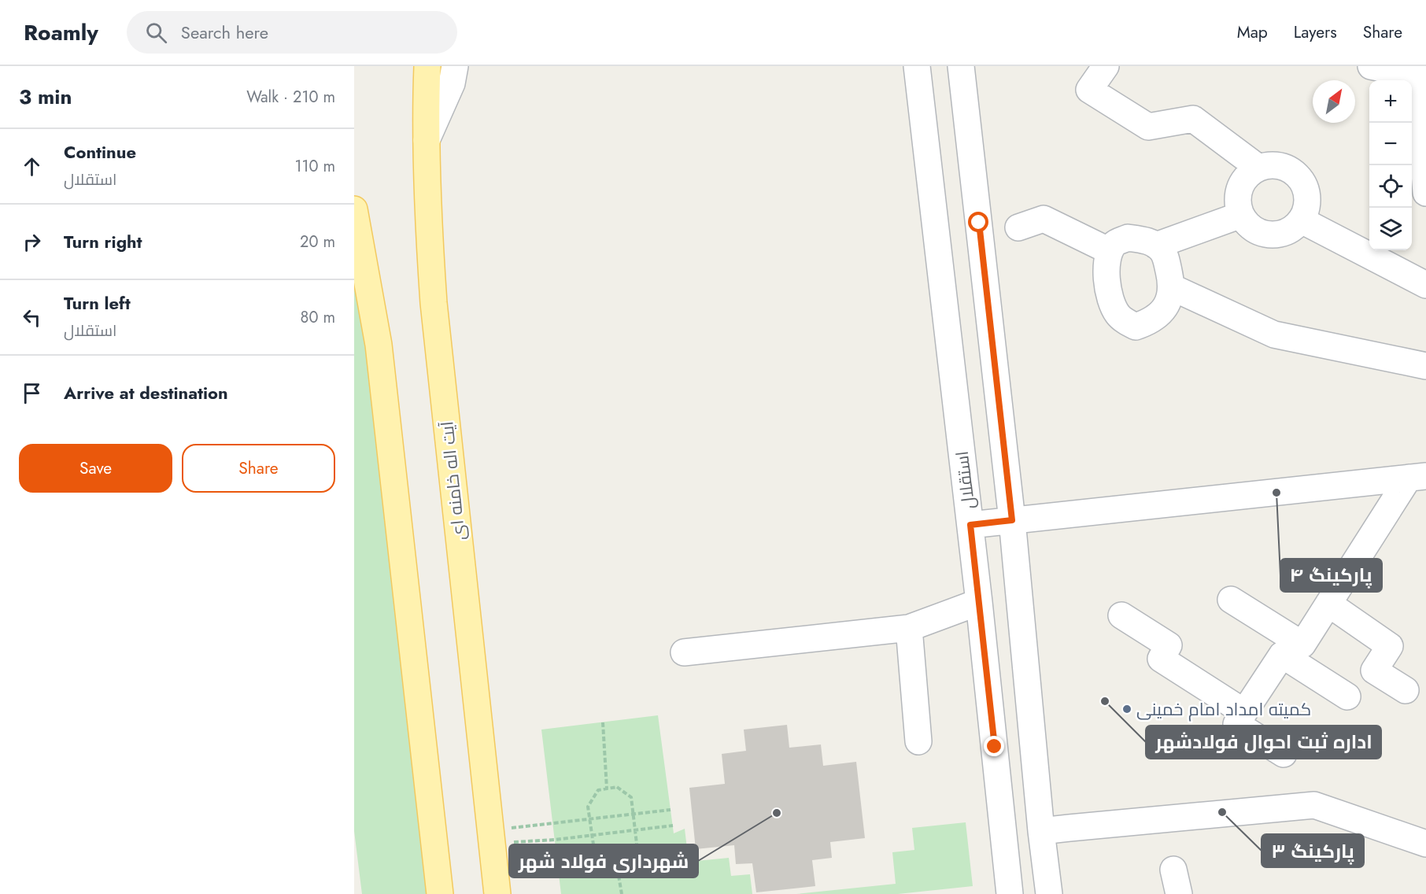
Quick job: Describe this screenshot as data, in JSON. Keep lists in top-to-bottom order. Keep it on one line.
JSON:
{"streets":{"main road":["آیت اله خامنه ای"],"street":["استقلال"]},"places":["پارکینگ ۴","اداره ثبت احوال فولادشهر","کمیته امداد امام خمینی","پارکینگ ۳","شهرداری فولاد شهر"],"north":"top right","page":{"header":"Roamly","search":"Search here","nav":["Map","Layers","Share"],"heading":["3 min","Walk · 210 m"],"map_buttons":["+","−"],"list":[["Continue","استقلال","110 m"],["Turn right","20 m"],["Turn left","استقلال","80 m"],"Arrive at destination"],"buttons":["Save","Share"]}}
